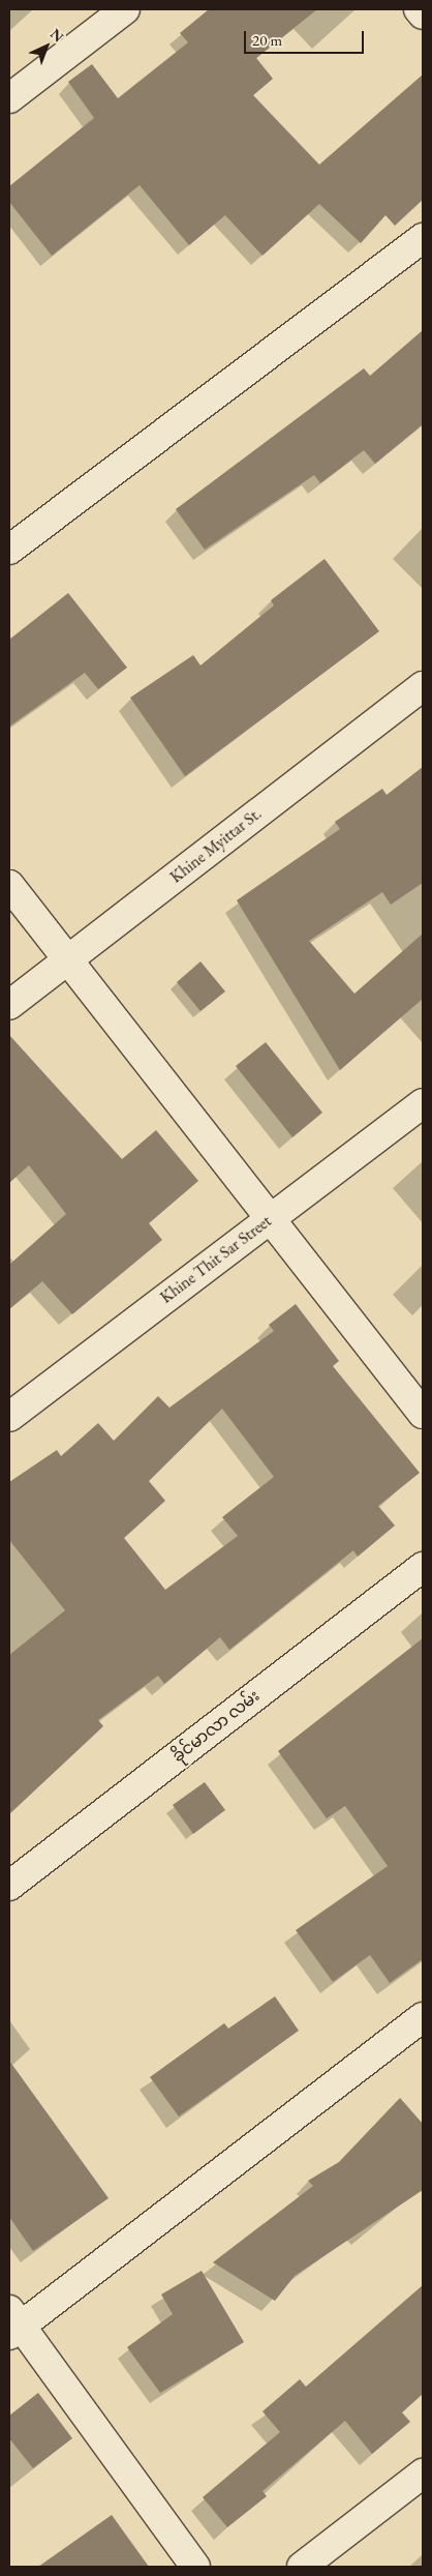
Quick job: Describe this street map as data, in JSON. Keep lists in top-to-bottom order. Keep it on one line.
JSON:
{"streets":{"street":["Khine Myittar St.","Khine Thit Sar Street","ခိုင်မာလာ လမ်း"]},"scale_bar":"20 m","north":"top right"}
